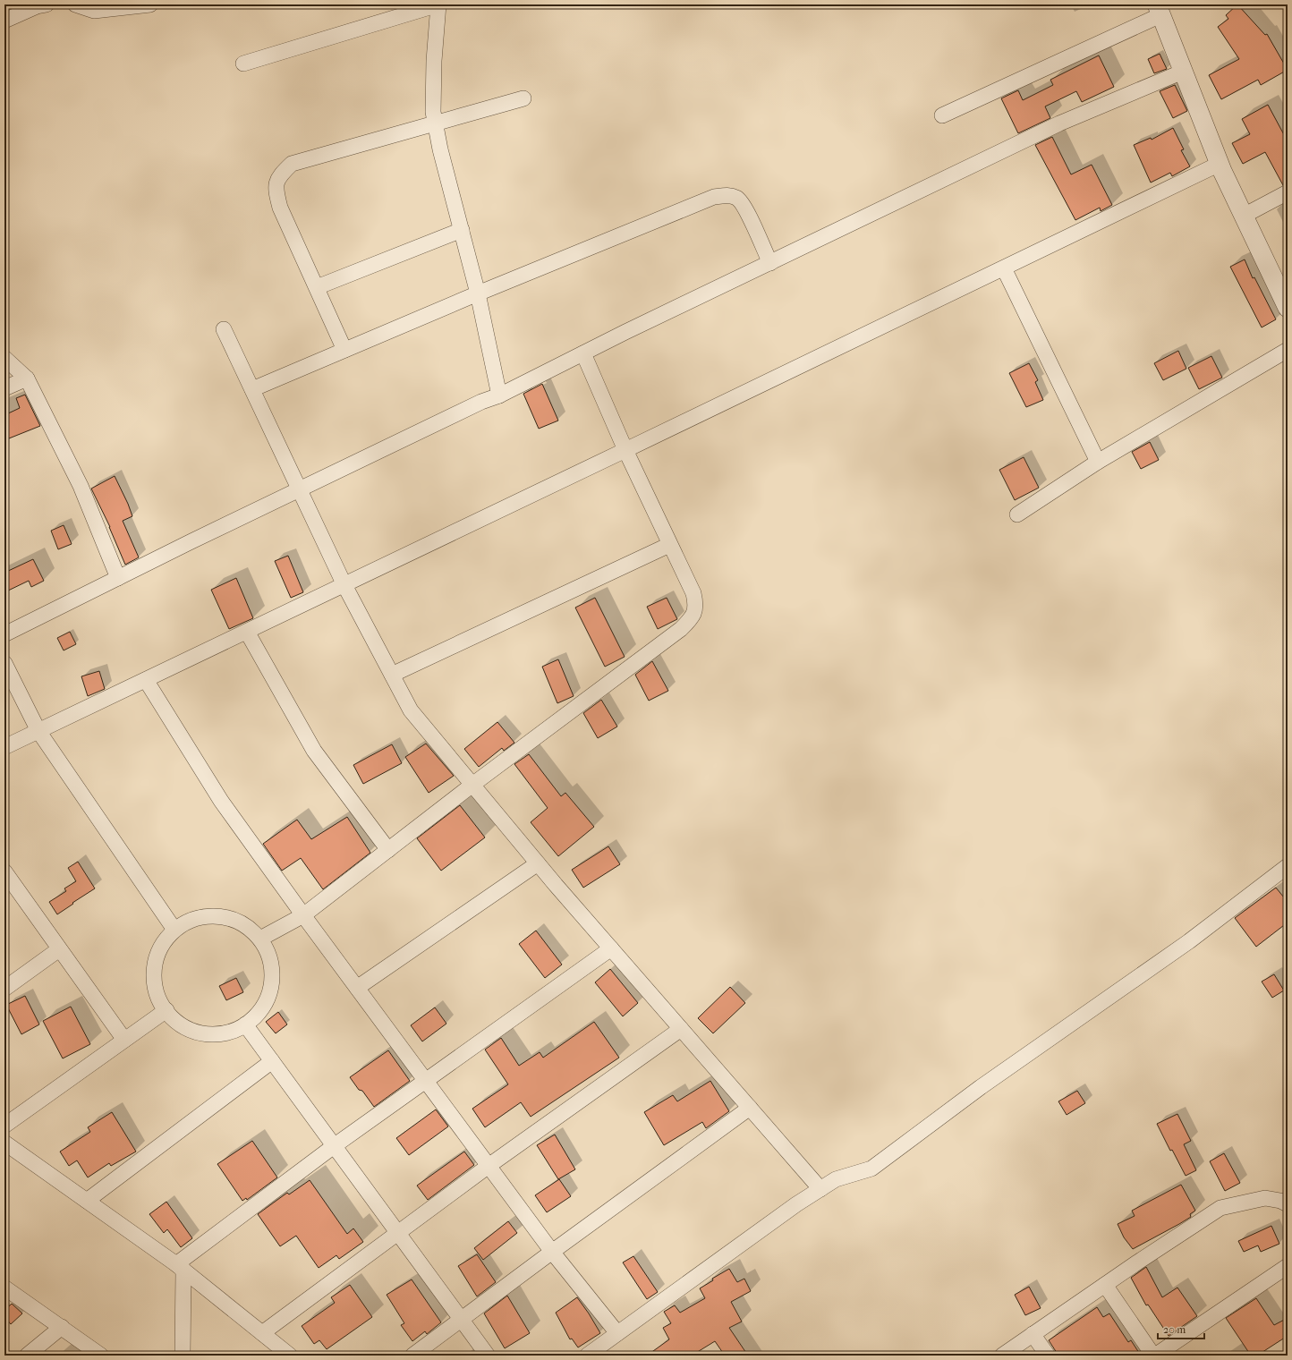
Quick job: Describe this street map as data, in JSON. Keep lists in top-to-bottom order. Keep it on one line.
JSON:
{"scale_bar":"20 m"}
